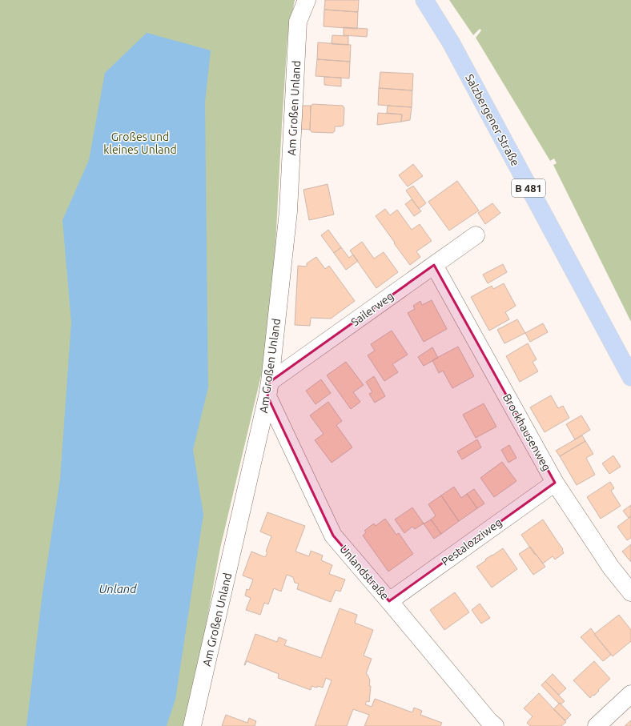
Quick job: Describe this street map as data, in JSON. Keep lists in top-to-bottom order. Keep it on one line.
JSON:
{"streets":{"main road":["Salzbergener Straße","B 481"],"street":["Am Großen Unland","Sailerweg","Brockhausenweg","Pestalozziweg","Unlandstraße"]},"crossings":[["Am Großen Unland","Sailerweg"],["Am Großen Unland","Unlandstraße"],["Sailerweg","Brockhausenweg"],["Sailerweg","Unlandstraße"],["Brockhausenweg","Pestalozziweg"],["Pestalozziweg","Unlandstraße"]],"water":["Unland"],"parks":["Großes und kleines Unland"]}
